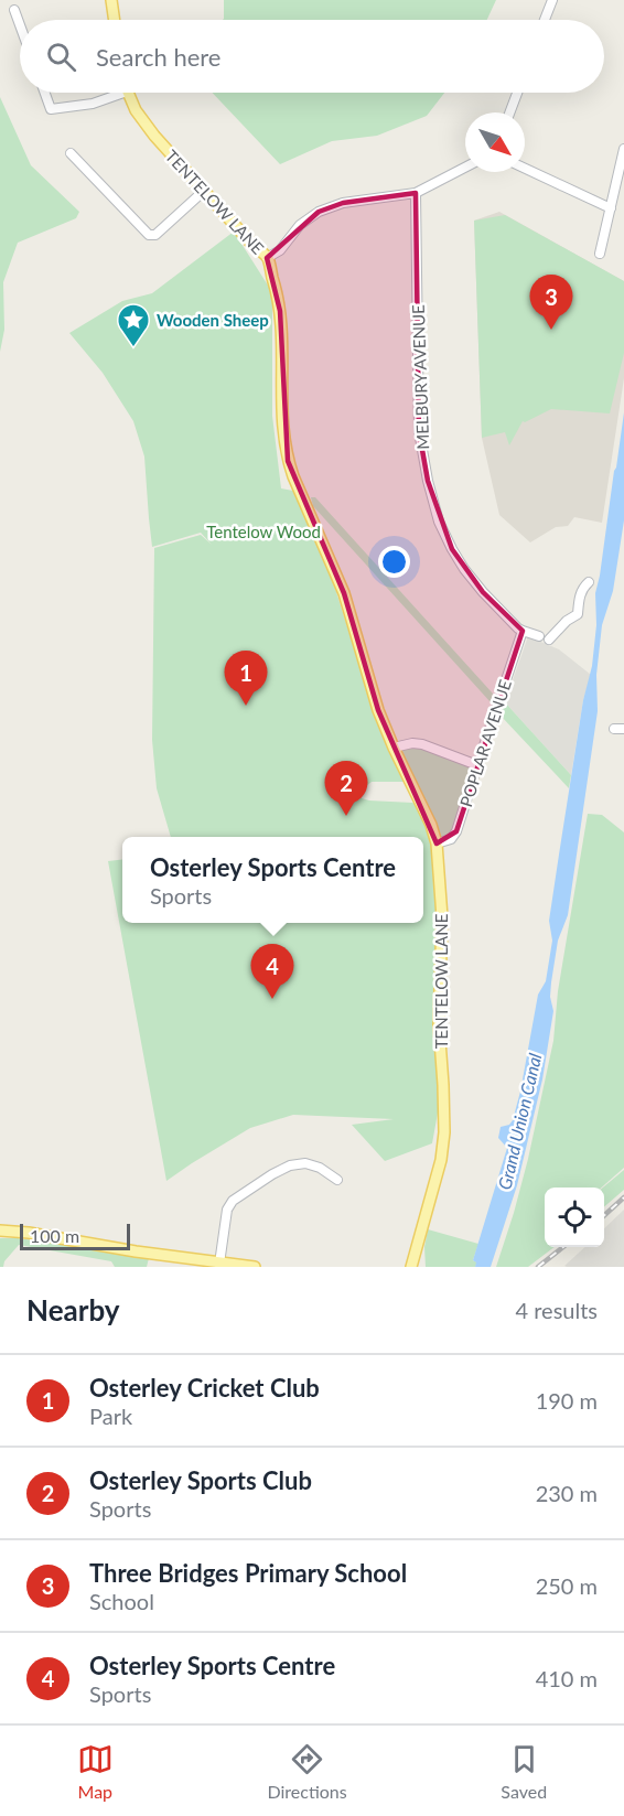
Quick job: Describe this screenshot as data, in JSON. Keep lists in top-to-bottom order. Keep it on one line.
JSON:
{"streets":{"main road":["TENTELOW LANE"],"street":["MELBURY AVENUE","POPLAR AVENUE"]},"crossings":[["TENTELOW LANE","POPLAR AVENUE"],["MELBURY AVENUE","POPLAR AVENUE"]],"water":["Grand Union Canal"],"parks":["Tentelow Wood"],"places":{"place":["Wooden Sheep"]},"scale_bar":"100 m","north":"bottom right","page":{"search":"Search here","pins":["3","1","2","4"],"popup":["Osterley Sports Centre","Sports"],"scale":"100 m","heading":["Nearby","4 results"],"list":[{"mark":"1","name":"Osterley Cricket Club","note":"Park","value":"190 m"},{"mark":"2","name":"Osterley Sports Club","note":"Sports","value":"230 m"},{"mark":"3","name":"Three Bridges Primary School","note":"School","value":"250 m"},{"mark":"4","name":"Osterley Sports Centre","note":"Sports","value":"410 m"}],"nav":["Map","Directions","Saved"]}}
